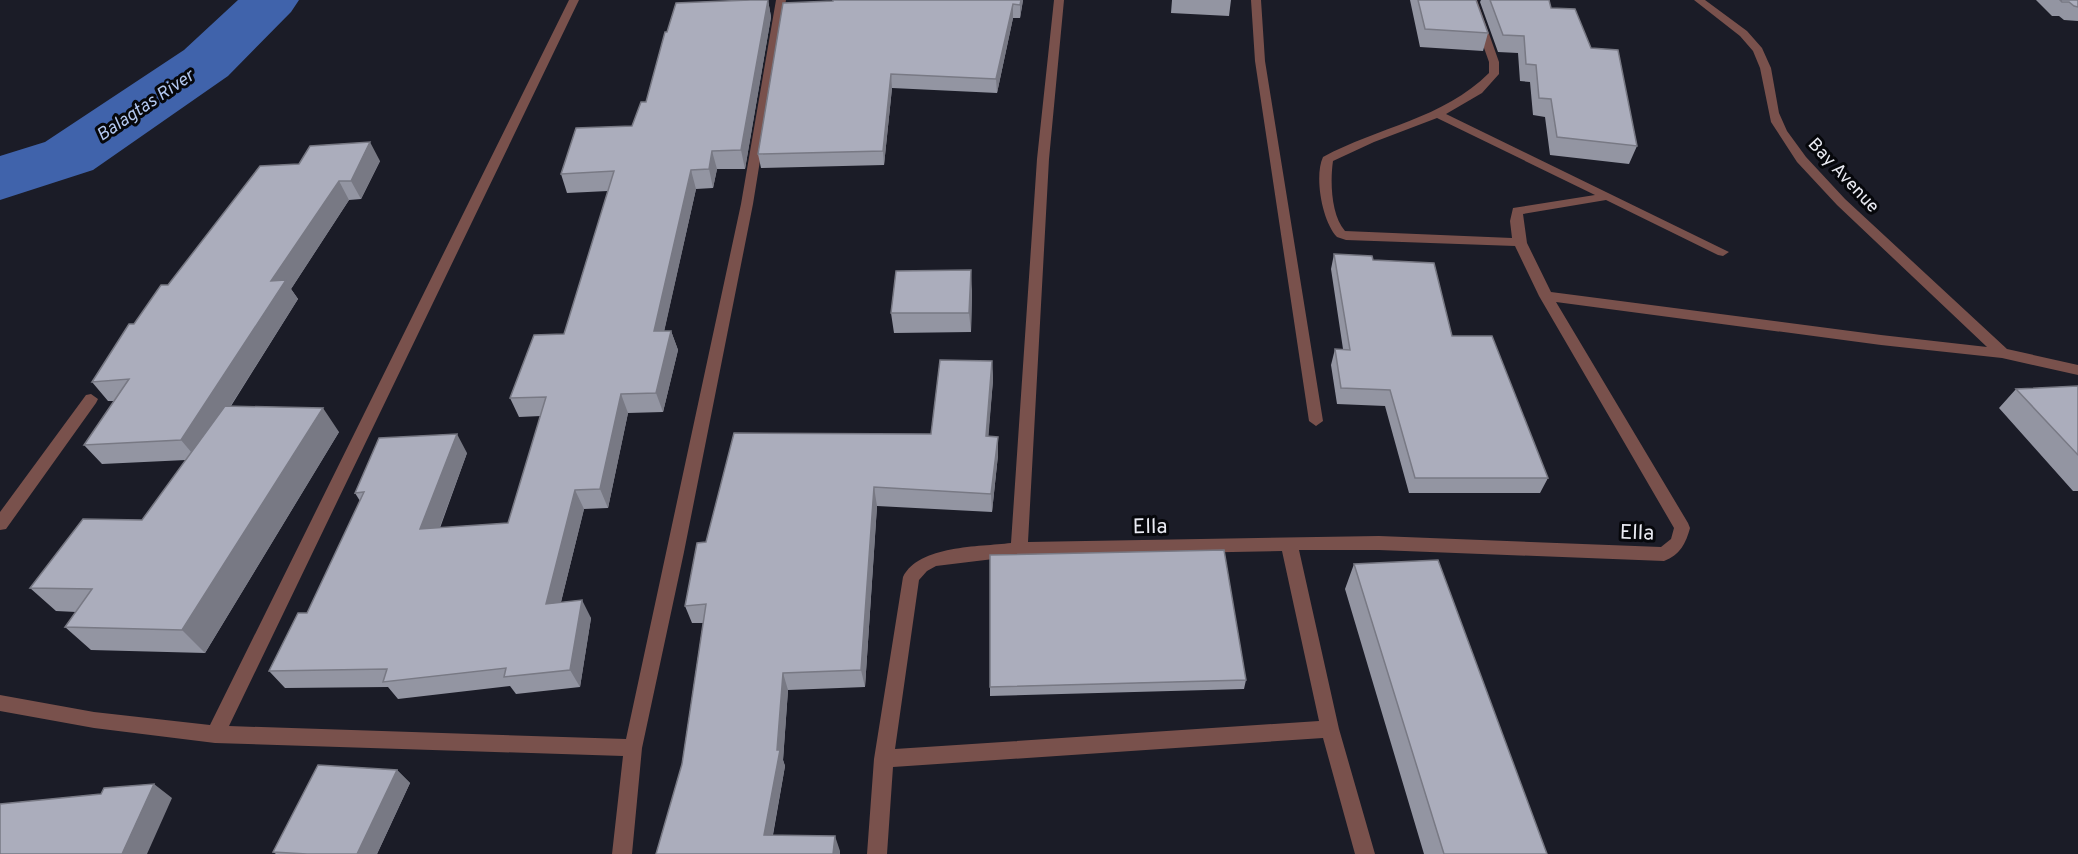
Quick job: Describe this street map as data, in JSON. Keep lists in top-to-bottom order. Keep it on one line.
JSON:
{"streets":{"street":["Bay Avenue","Ella"]},"water":["Balagtas River"]}
